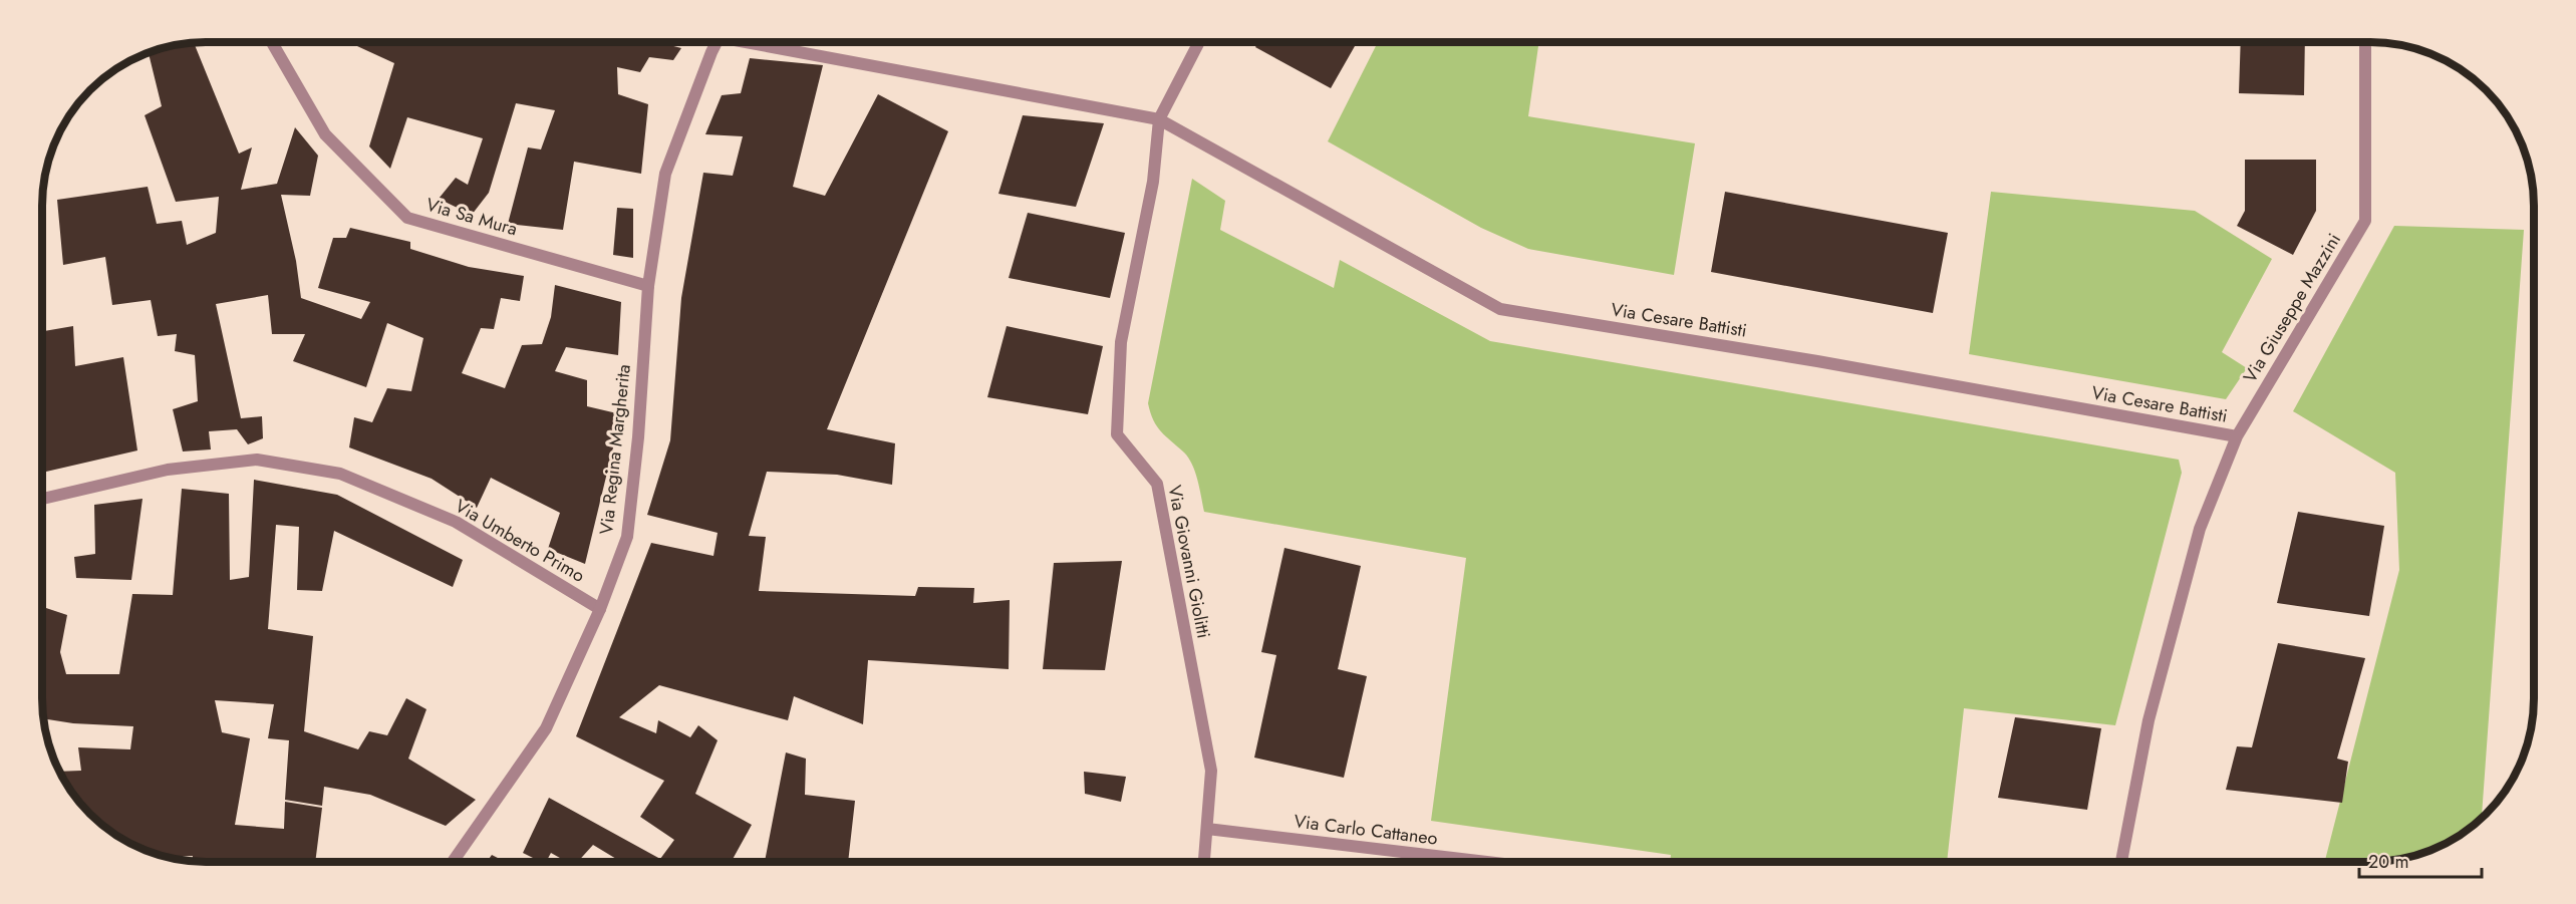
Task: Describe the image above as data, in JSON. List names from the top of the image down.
{
  "streets": {
    "street": [
      "Via Sa Mura",
      "Via Giuseppe Mazzini",
      "Via Cesare Battisti",
      "Via Regina Margherita",
      "Via Umberto Primo",
      "Via Giovanni Giolitti",
      "Via Carlo Cattaneo"
    ]
  },
  "crossings": [
    ["Via Sa Mura", "Via Regina Margherita"],
    ["Via Giuseppe Mazzini", "Via Cesare Battisti"],
    ["Via Cesare Battisti", "Via Giovanni Giolitti"],
    ["Via Regina Margherita", "Via Umberto Primo"],
    ["Via Giovanni Giolitti", "Via Carlo Cattaneo"]
  ],
  "scale_bar": "20 m"
}
